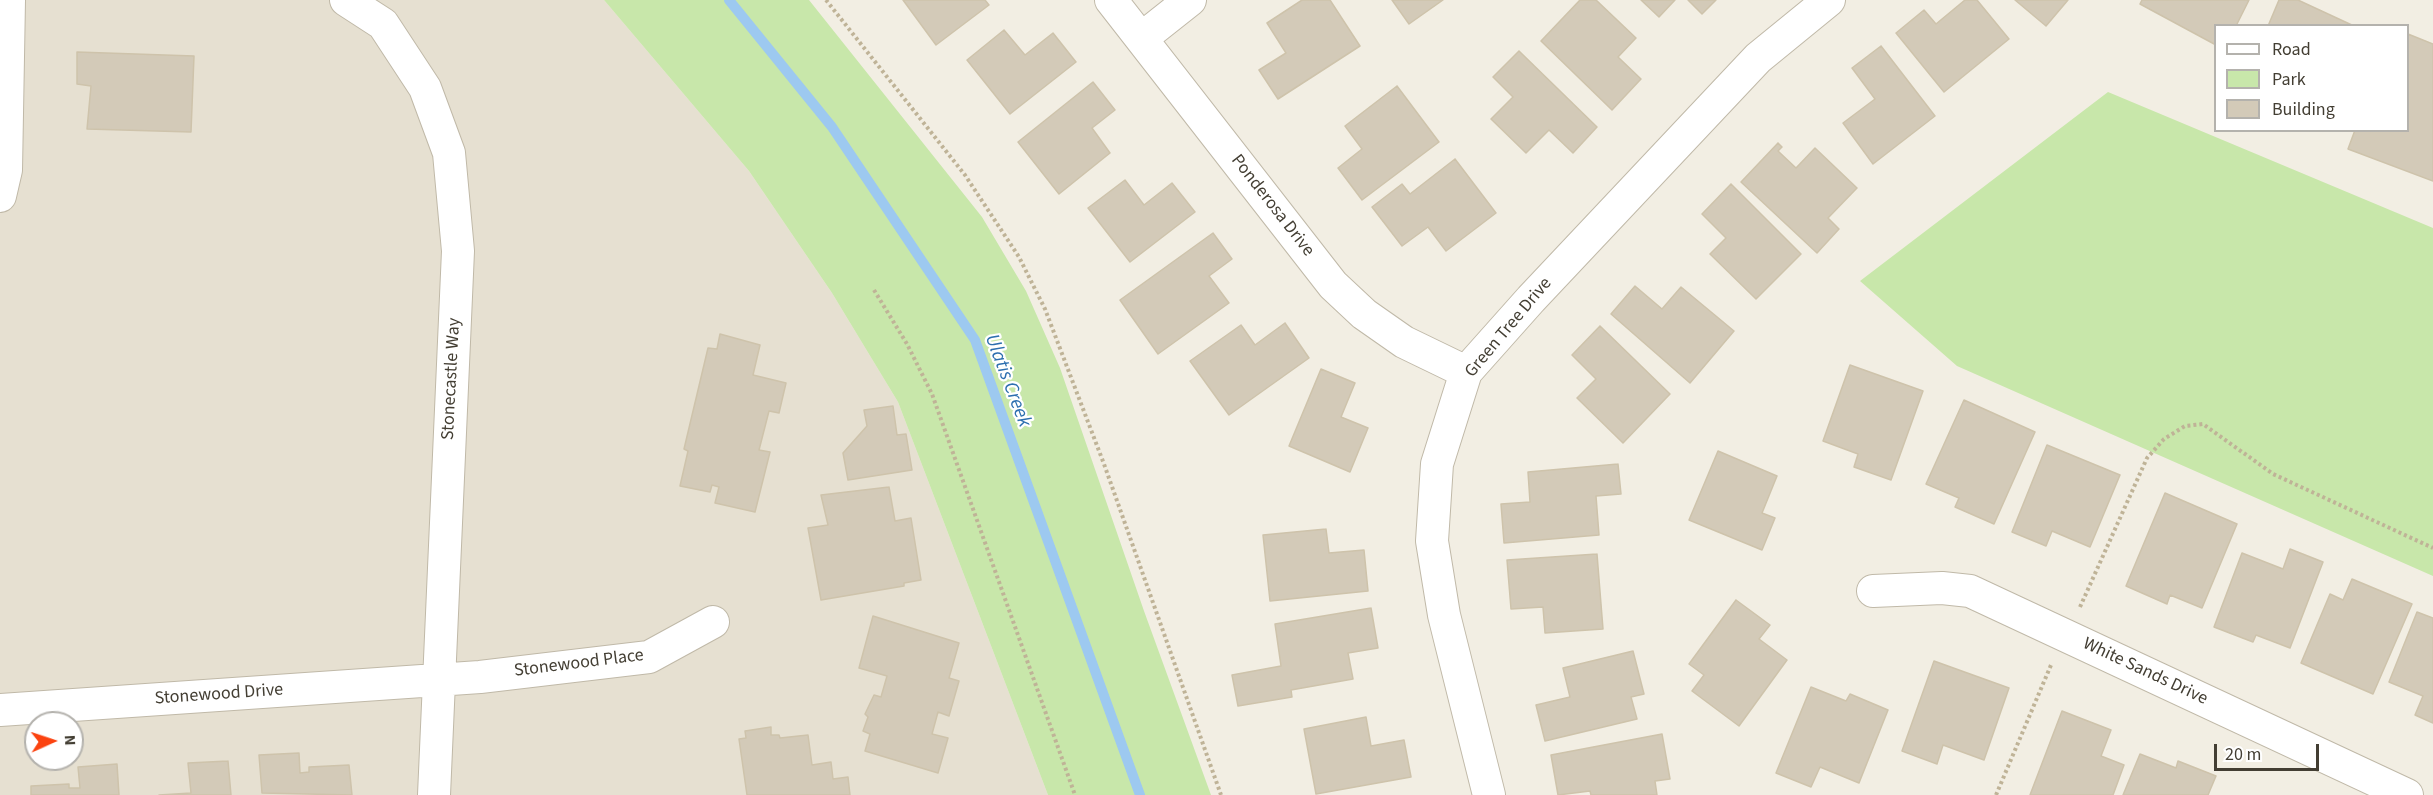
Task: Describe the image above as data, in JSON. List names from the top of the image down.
{
  "streets": {
    "street": [
      "Ponderosa Drive",
      "Green Tree Drive",
      "Stonecastle Way",
      "Stonewood Place",
      "White Sands Drive",
      "Stonewood Drive"
    ]
  },
  "crossings": [
    ["Ponderosa Drive", "Green Tree Drive"],
    ["Stonecastle Way", "Stonewood Place"],
    ["Stonecastle Way", "Stonewood Drive"],
    ["Stonewood Place", "Stonewood Drive"]
  ],
  "water": ["Ulatis Creek"],
  "legend": ["Road", "Park", "Building"],
  "scale_bar": "20 m",
  "north": "right"
}
